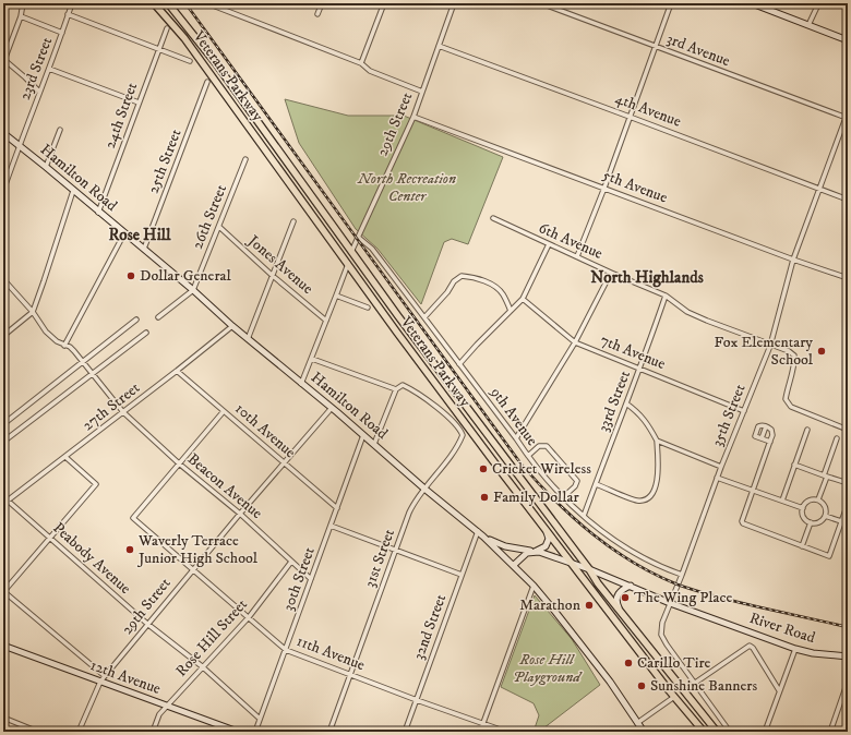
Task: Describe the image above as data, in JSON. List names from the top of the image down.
{
  "streets": {
    "main road": ["Veterans Parkway"],
    "street": [
      "3rd Avenue",
      "23rd Street",
      "4th Avenue",
      "24th Street",
      "29th Street",
      "25th Street",
      "Hamilton Road",
      "5th Avenue",
      "26th Street",
      "6th Avenue",
      "Jones Avenue",
      "7th Avenue",
      "33rd Street",
      "27th Street",
      "35th Street",
      "9th Avenue",
      "10th Avenue",
      "Beacon Avenue",
      "Peabody Avenue",
      "31st Street",
      "30th Street",
      "32nd Street",
      "River Road",
      "Rose Hill Street",
      "11th Avenue",
      "12th Avenue"
    ]
  },
  "crossings": [
    ["3rd Avenue", "35th Street"],
    ["23rd Street", "Hamilton Road"],
    ["Veterans Parkway", "29th Street"],
    ["Veterans Parkway", "River Road"],
    ["4th Avenue", "29th Street"],
    ["4th Avenue", "35th Street"],
    ["24th Street", "Hamilton Road"],
    ["29th Street", "Hamilton Road"],
    ["29th Street", "5th Avenue"],
    ["29th Street", "9th Avenue"],
    ["29th Street", "10th Avenue"],
    ["29th Street", "Beacon Avenue"],
    ["29th Street", "Peabody Avenue"],
    ["29th Street", "11th Avenue"],
    ["29th Street", "12th Avenue"],
    ["25th Street", "Hamilton Road"],
    ["Hamilton Road", "26th Street"],
    ["Hamilton Road", "27th Street"],
    ["Hamilton Road", "31st Street"],
    ["Hamilton Road", "30th Street"],
    ["Hamilton Road", "32nd Street"],
    ["Hamilton Road", "River Road"],
    ["5th Avenue", "35th Street"],
    ["26th Street", "Jones Avenue"],
    ["6th Avenue", "33rd Street"],
    ["6th Avenue", "35th Street"],
    ["7th Avenue", "33rd Street"],
    ["7th Avenue", "35th Street"],
    ["33rd Street", "9th Avenue"],
    ["27th Street", "10th Avenue"],
    ["27th Street", "Beacon Avenue"],
    ["27th Street", "Peabody Avenue"],
    ["35th Street", "9th Avenue"],
    ["35th Street", "River Road"],
    ["10th Avenue", "30th Street"],
    ["Beacon Avenue", "30th Street"],
    ["Beacon Avenue", "Rose Hill Street"],
    ["Beacon Avenue", "11th Avenue"],
    ["Peabody Avenue", "30th Street"],
    ["Peabody Avenue", "Rose Hill Street"],
    ["31st Street", "11th Avenue"],
    ["30th Street", "11th Avenue"],
    ["32nd Street", "11th Avenue"],
    ["Rose Hill Street", "11th Avenue"],
    ["Rose Hill Street", "12th Avenue"]
  ],
  "districts": ["Rose Hill", "North Highlands"],
  "parks": ["North Recreation Center", "Rose Hill Playground"],
  "places": [
    "Dollar General",
    "Fox Elementary School",
    "Cricket Wireless",
    "Family Dollar",
    "Waverly Terrace Junior High School",
    "The Wing Place",
    "Marathon",
    "Carillo Tire",
    "Sunshine Banners"
  ]
}
